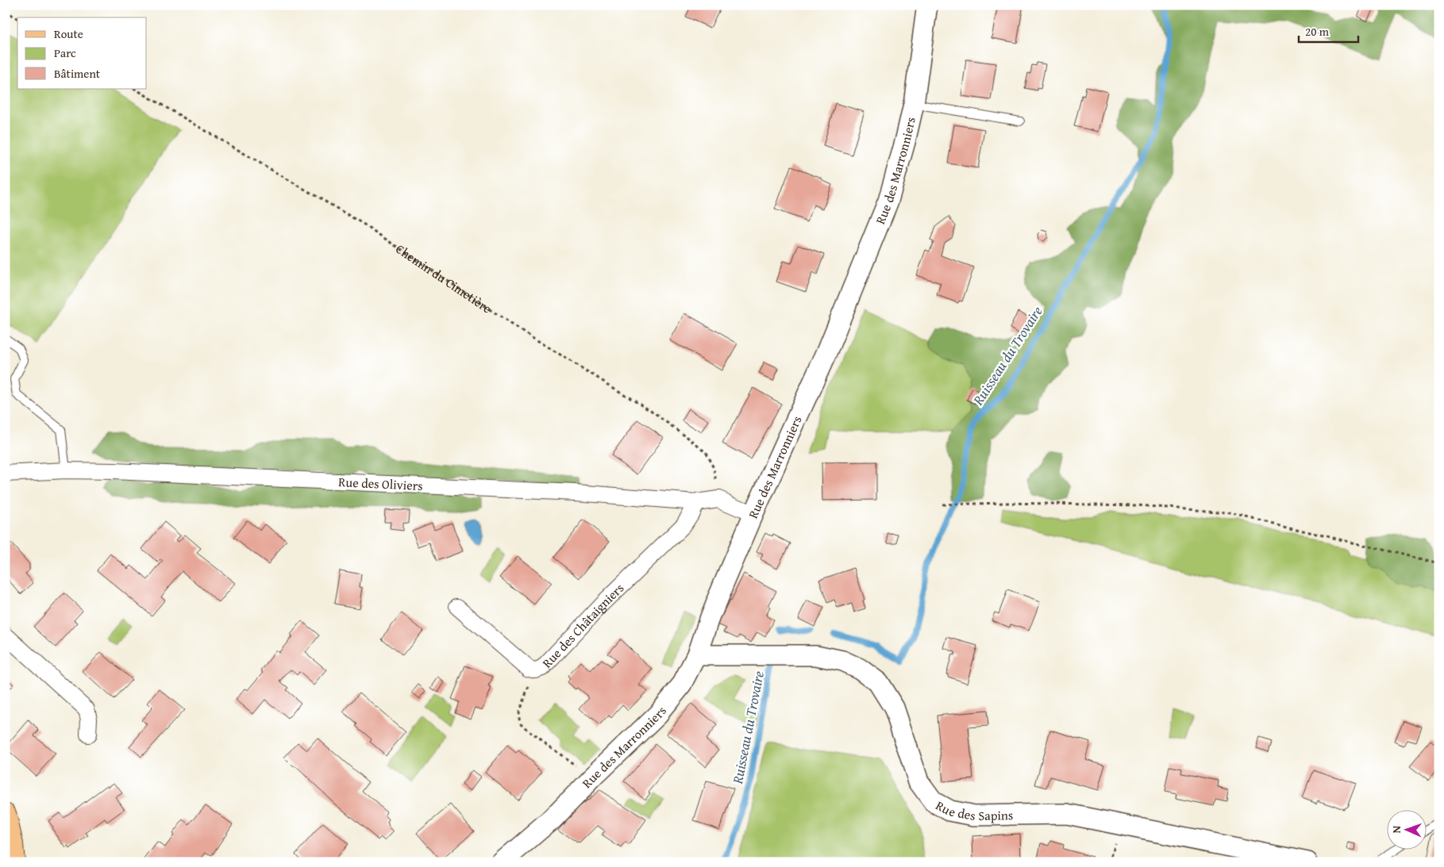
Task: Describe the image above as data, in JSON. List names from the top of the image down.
{
  "streets": {
    "street": [
      "Rue des Marronniers",
      "Rue des Oliviers",
      "Rue des Châtaigniers",
      "Rue des Sapins"
    ],
    "path": ["Chemin du Cimetière"]
  },
  "crossings": [
    ["Rue des Marronniers", "Rue des Sapins"],
    ["Chemin du Cimetière", "Rue des Oliviers"],
    ["Rue des Oliviers", "Rue des Châtaigniers"]
  ],
  "water": ["Ruisseau du Trovaire"],
  "legend": ["Route", "Parc", "Bâtiment"],
  "scale_bar": "20 m",
  "north": "left"
}
